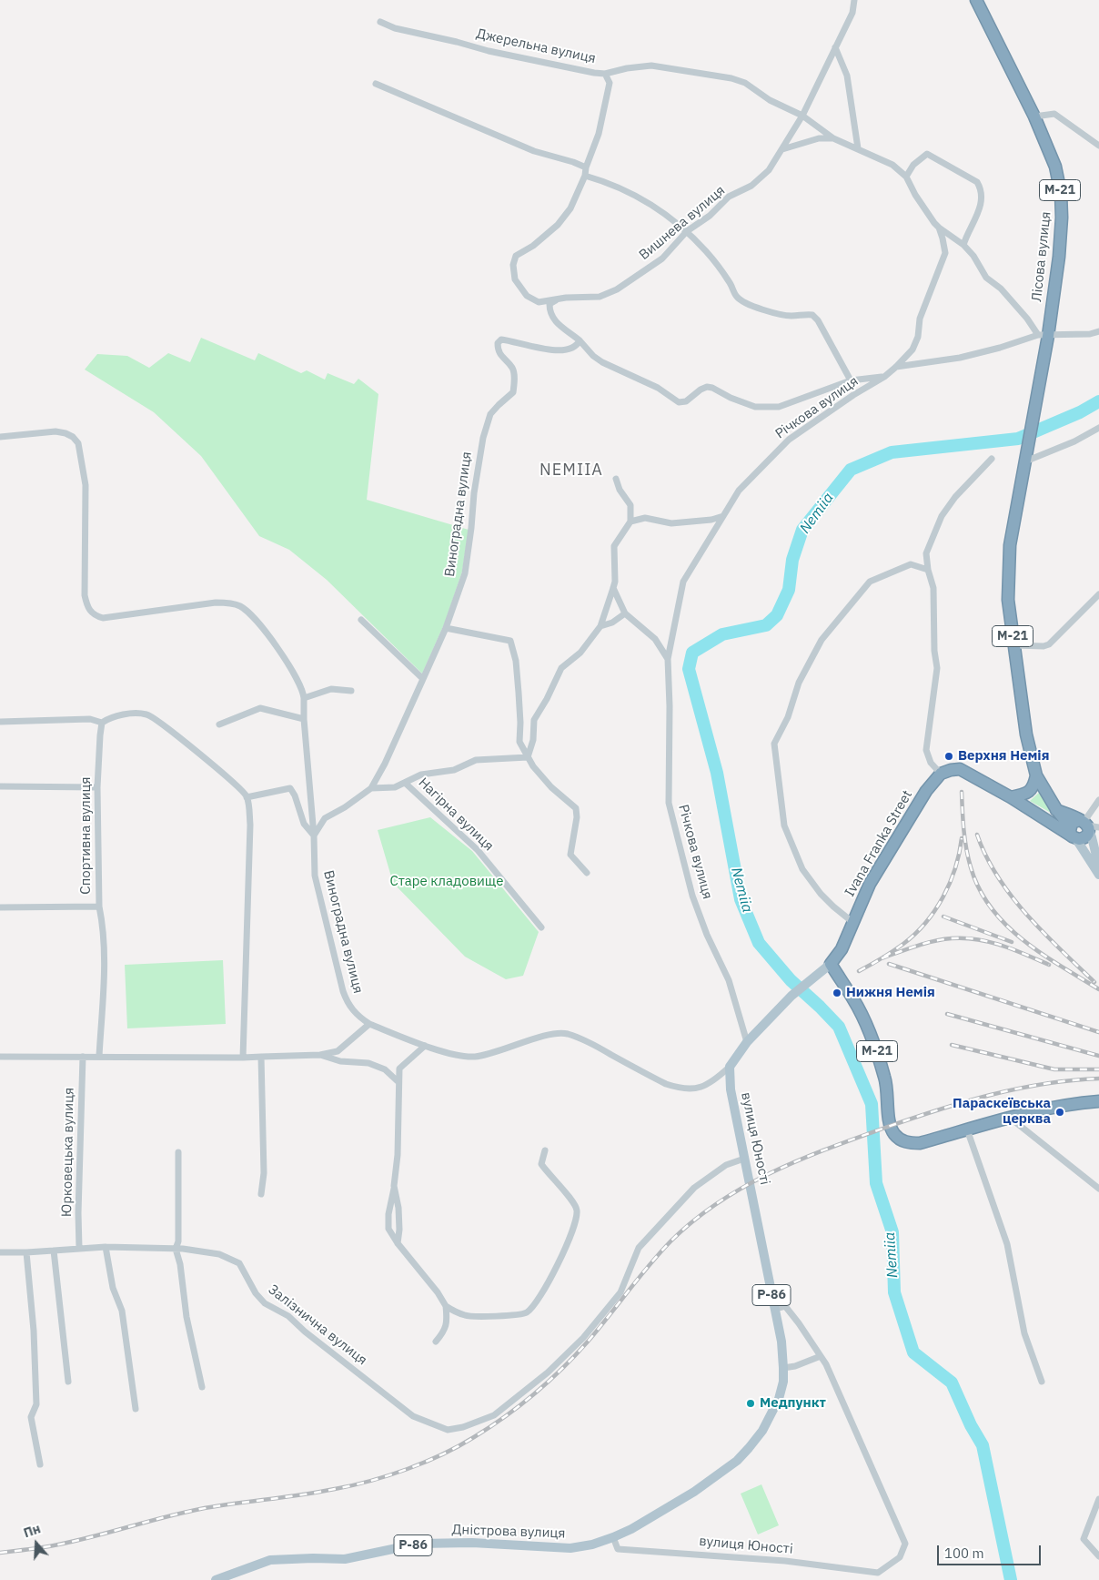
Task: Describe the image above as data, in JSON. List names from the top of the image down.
{
  "streets": {
    "highway": ["М-21", "Лісова вулиця", "Ivana Franka Street"],
    "main road": ["вулиця Юності", "Р-86", "Дністрова вулиця"],
    "street": [
      "Джерельна вулиця",
      "Вишнева вулиця",
      "Річкова вулиця",
      "Виноградна вулиця",
      "Нагірна вулиця",
      "Спортивна вулиця",
      "Юрковецька вулиця",
      "Залізнична вулиця"
    ]
  },
  "crossings": [
    ["Джерельна вулиця", "Вишнева вулиця"],
    ["Джерельна вулиця", "Лісова вулиця"],
    ["Джерельна вулиця", "Річкова вулиця"],
    ["М-21", "Лісова вулиця"],
    ["М-21", "Ivana Franka Street"],
    ["Річкова вулиця", "Ivana Franka Street"],
    ["Виноградна вулиця", "Нагірна вулиця"],
    ["вулиця Юності", "Залізнична вулиця"],
    ["вулиця Юності", "Дністрова вулиця"],
    ["Юрковецька вулиця", "Залізнична вулиця"]
  ],
  "districts": ["NEMIIA"],
  "water": ["Nemiia"],
  "parks": ["Старе кладовище"],
  "places": [
    "Верхня Немія",
    "Нижня Немія",
    "Параскеївська церква",
    "Медпункт"
  ],
  "scale_bar": "100 m",
  "north": "top"
}
